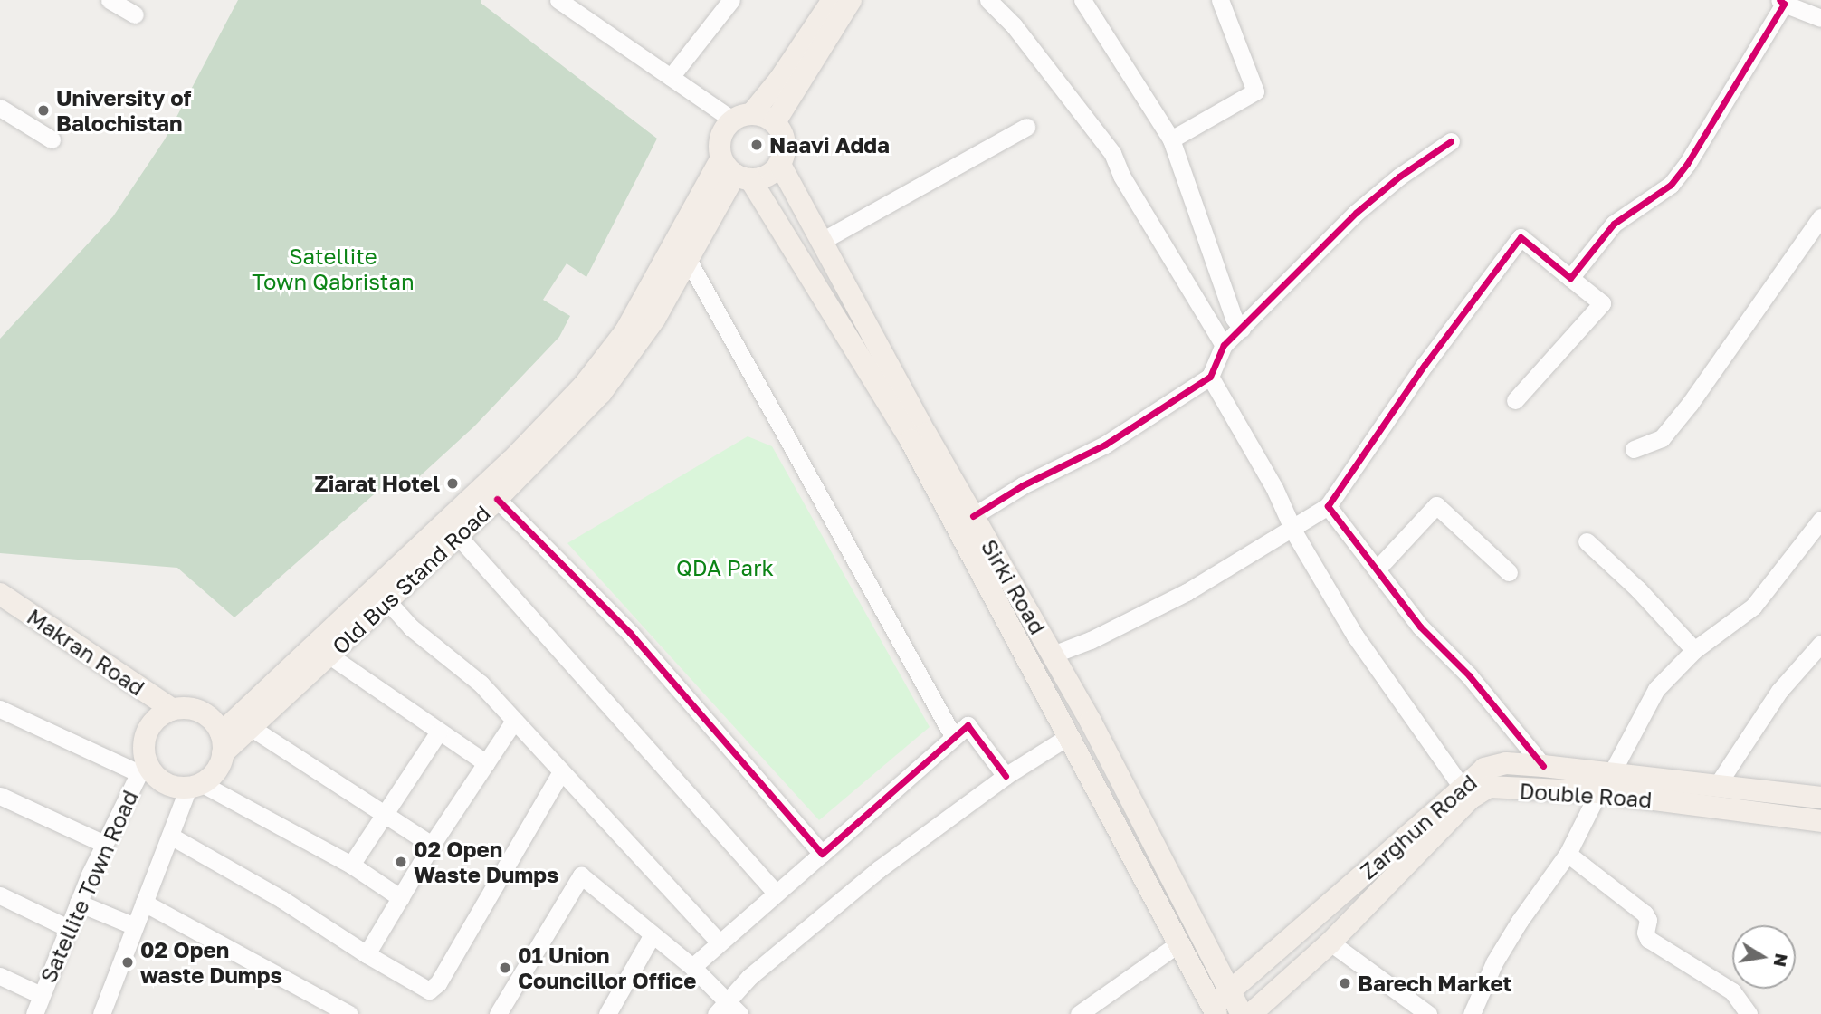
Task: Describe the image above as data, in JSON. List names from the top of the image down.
{
  "streets": {
    "main road": [
      "Old Bus Stand Road",
      "Sirki Road",
      "Makran Road",
      "Double Road",
      "Zarghun Road"
    ],
    "street": ["Satellite Town Road"]
  },
  "crossings": [
    ["Old Bus Stand Road", "Sirki Road"],
    ["Old Bus Stand Road", "Makran Road"],
    ["Old Bus Stand Road", "Satellite Town Road"],
    ["Sirki Road", "Zarghun Road"],
    ["Makran Road", "Satellite Town Road"],
    ["Double Road", "Zarghun Road"]
  ],
  "parks": ["Satellite Town Qabristan", "QDA Park"],
  "places": [
    "University of Balochistan",
    "Naavi Adda",
    "Ziarat Hotel",
    "02 Open Waste Dumps",
    "02 Open waste Dumps",
    "01 Union Councillor Office",
    "Barech Market"
  ],
  "north": "right"
}
